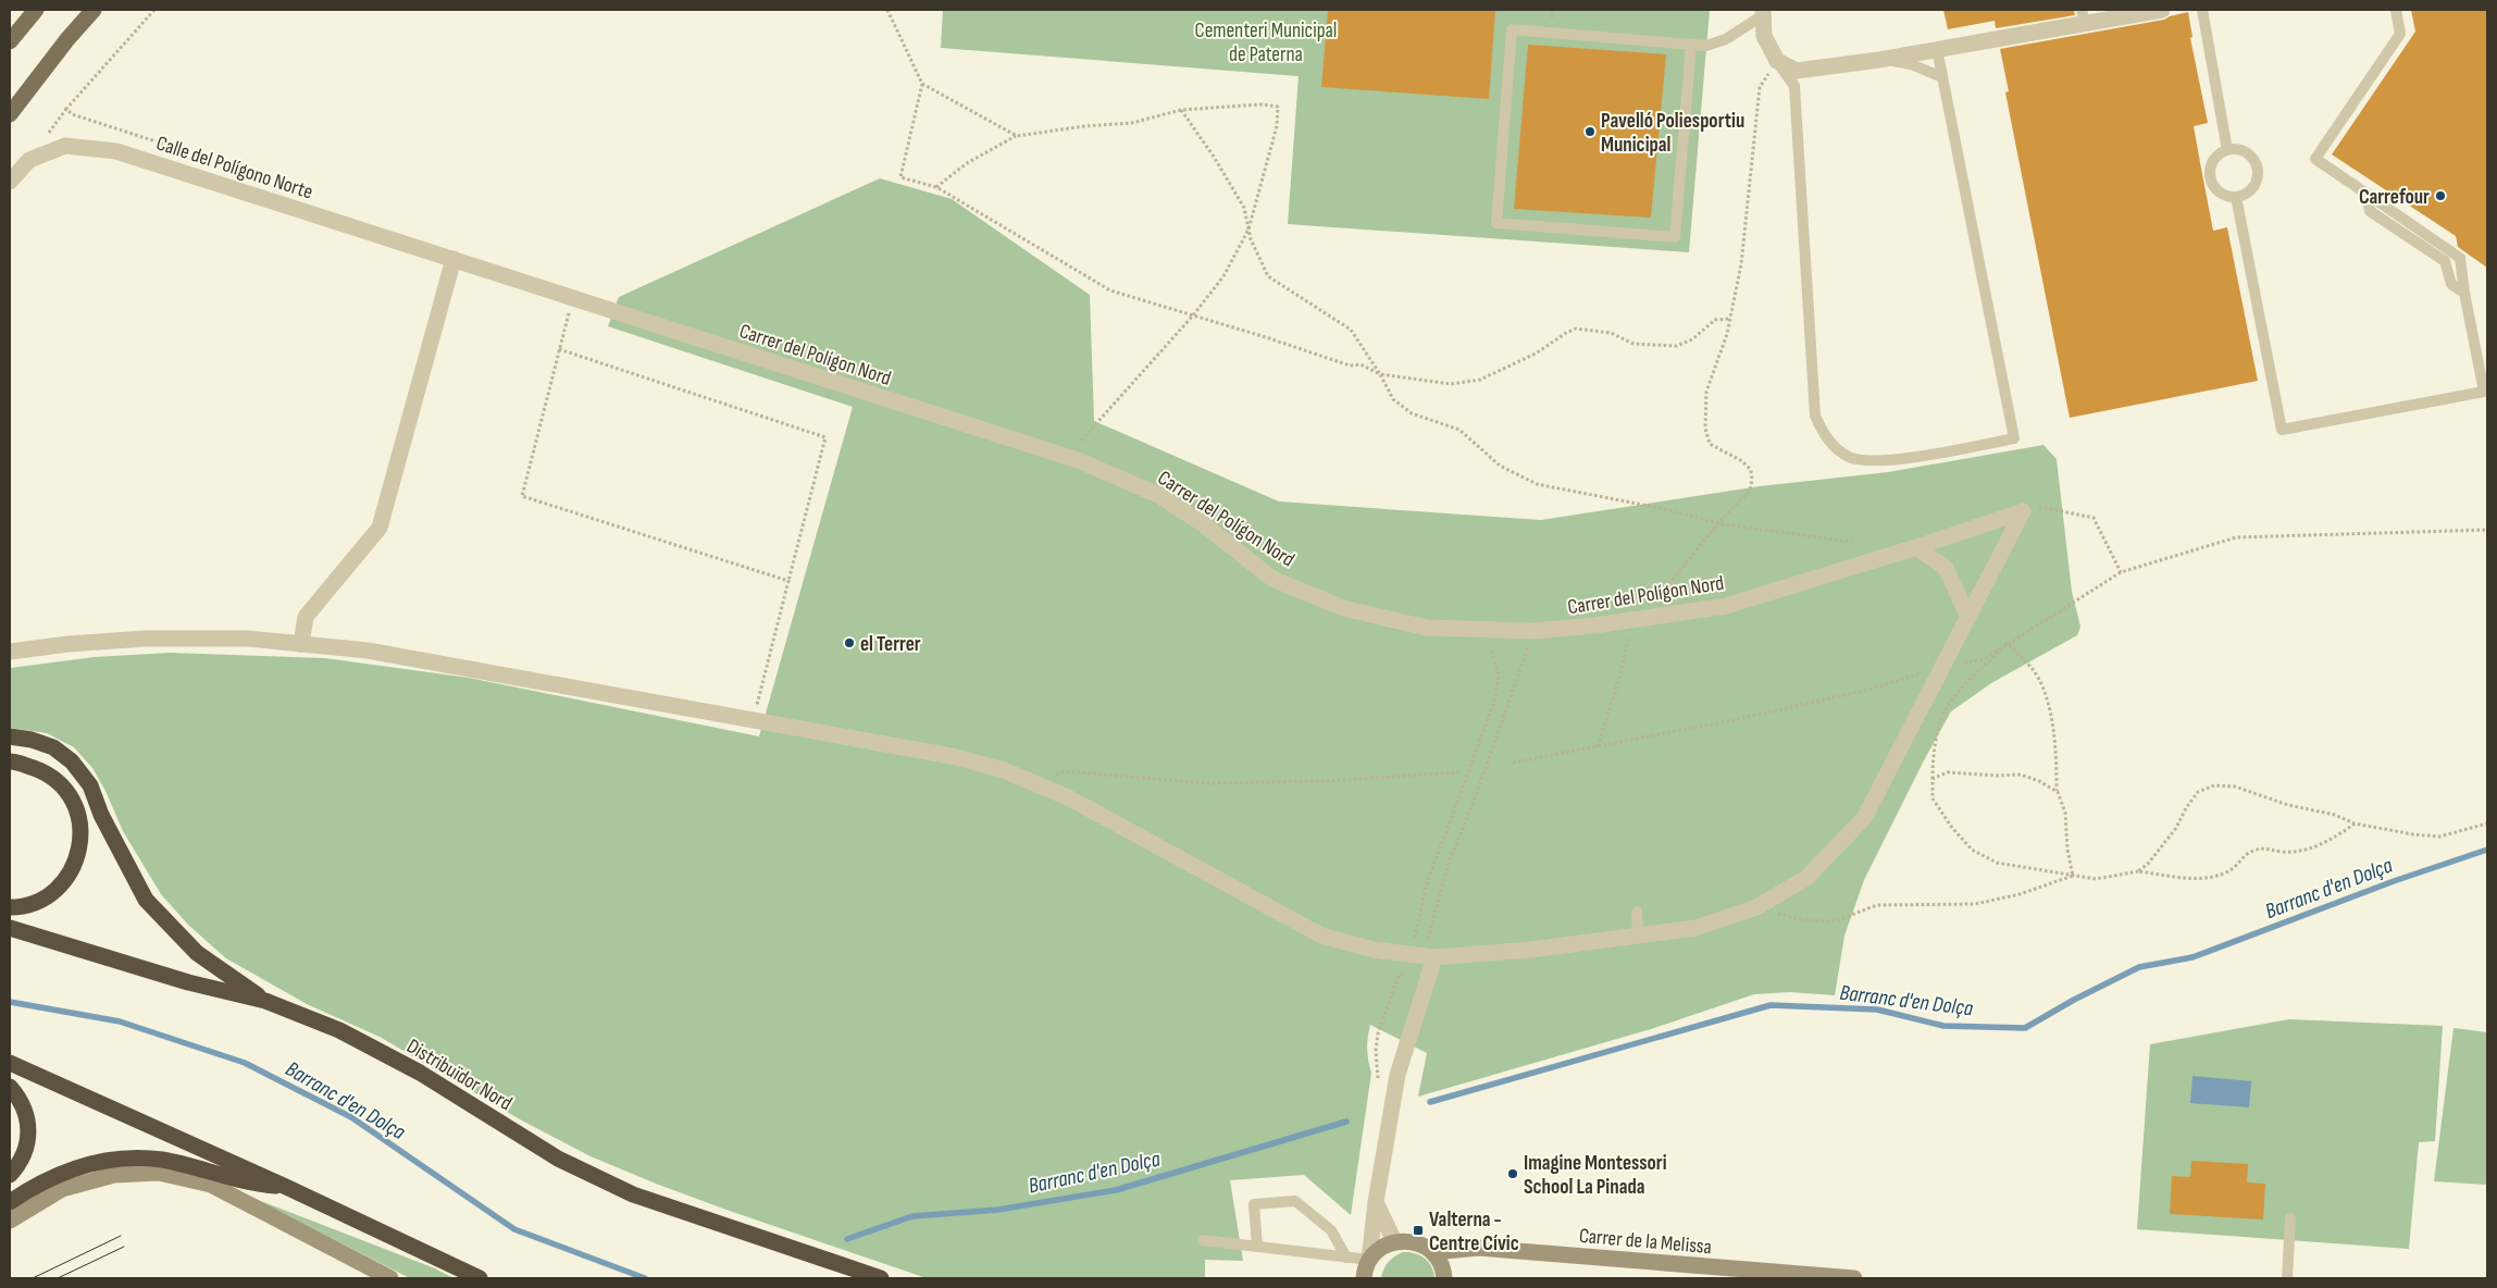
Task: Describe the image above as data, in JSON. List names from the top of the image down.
{
  "streets": {
    "highway": ["Distribuïdor Nord"],
    "street": ["Calle del Polígono Norte", "Carrer del Polígon Nord", "Carrer de la Melissa"]
  },
  "crossings": [
    ["Calle del Polígono Norte", "Carrer del Polígon Nord"]
  ],
  "water": ["Barranc d'en Dolça"],
  "parks": ["Cementeri Municipal de Paterna"],
  "places": {
    "other": [
      "Pavelló Poliesportiu Municipal",
      "Carrefour",
      "el Terrer",
      "Imagine Montessori School La Pinada"
    ],
    "transit": ["Valterna - Centre Cívic"]
  }
}
